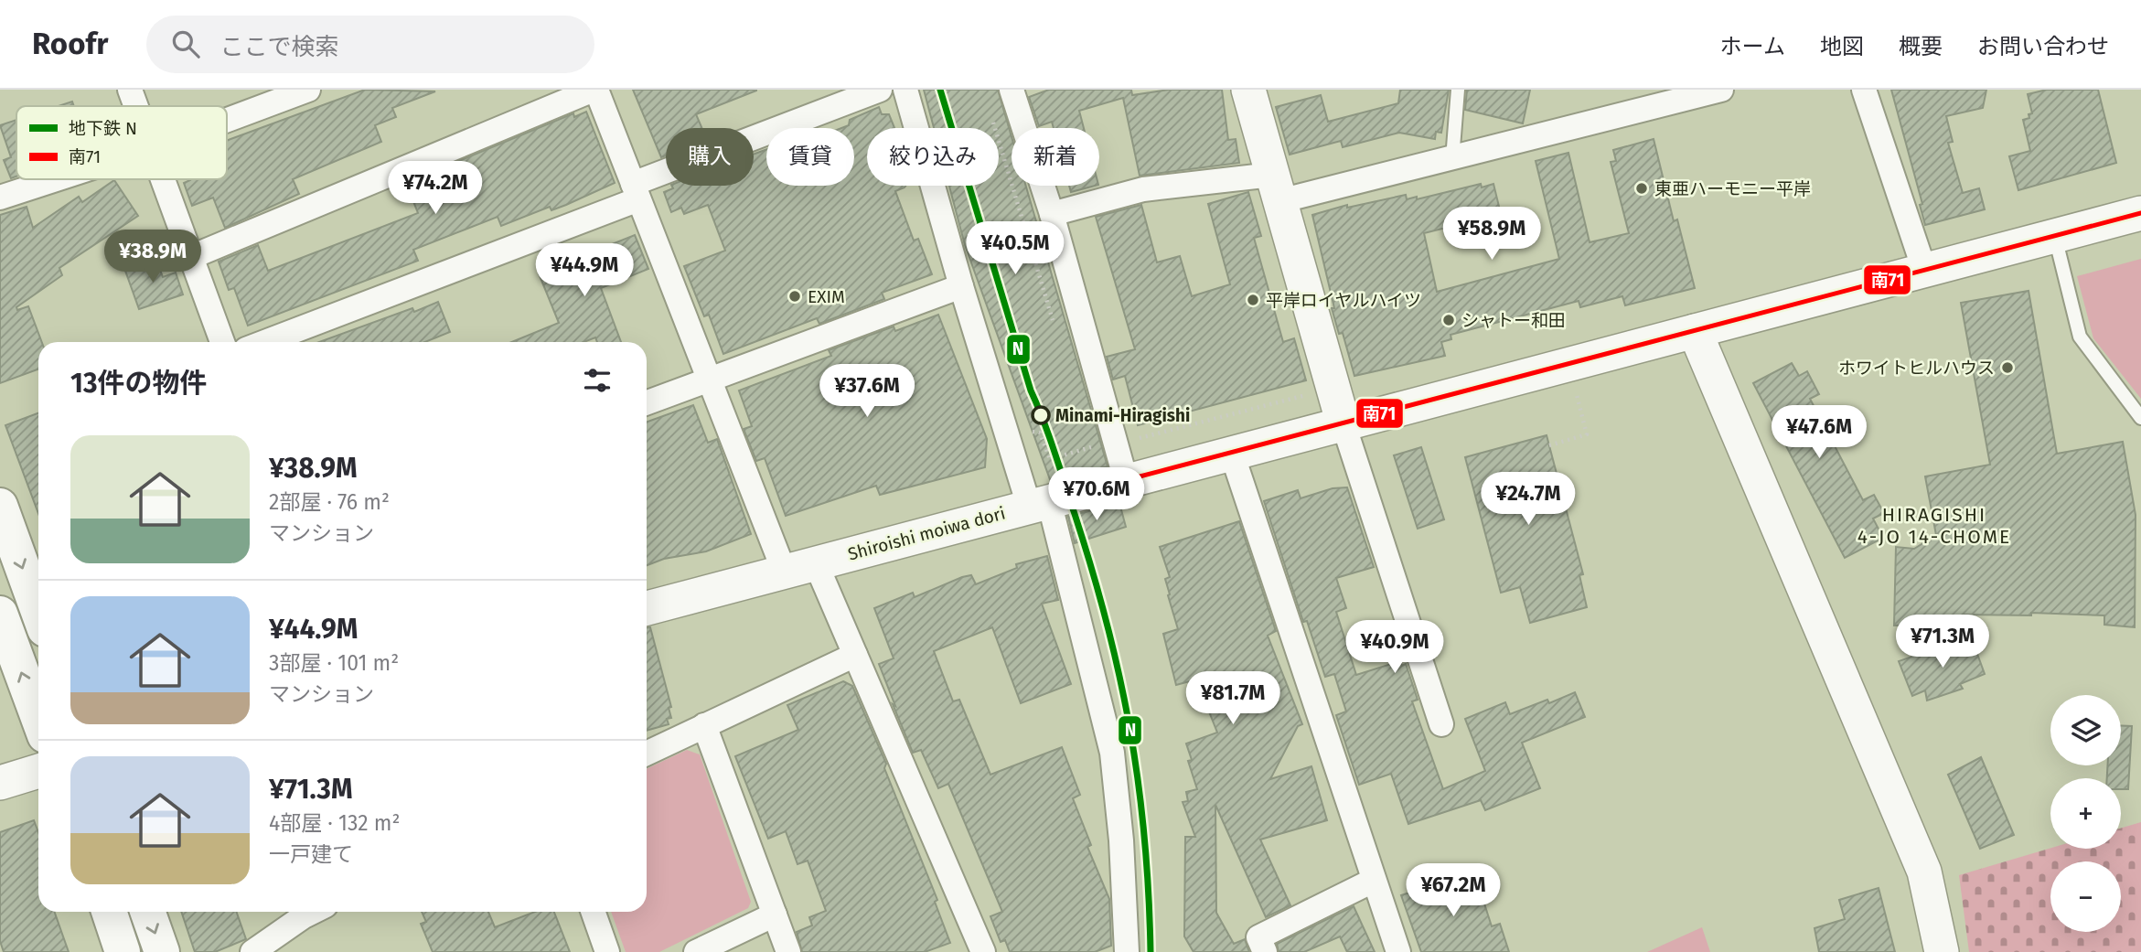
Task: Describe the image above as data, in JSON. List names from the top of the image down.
{
  "streets": {
    "main road": ["Shiroishi moiwa dori"]
  },
  "districts": ["HIRAGISHI 4-JO 14-CHOME"],
  "places": [
    "東亜ハーモニー平岸",
    "EXIM",
    "平岸ロイヤルハイツ",
    "シャトー和田",
    "ホワイトヒルハウス",
    "Minami-Hiragishi"
  ],
  "lines": ["metro line N", "transit line 南71"],
  "legend": ["地下鉄 N", "南71"],
  "page": {
    "header": "Roofr",
    "search": "ここで検索",
    "nav": [
      "ホーム",
      "地図",
      "概要",
      "お問い合わせ"
    ],
    "chip": [
      "購入",
      "賃貸",
      "絞り込み",
      "新着"
    ],
    "price": [
      "¥74.2M",
      "¥58.9M",
      "¥40.5M",
      "¥38.9M",
      "¥44.9M",
      "¥37.6M",
      "¥47.6M",
      "¥70.6M",
      "¥24.7M",
      "¥71.3M",
      "¥40.9M",
      "¥81.7M",
      "¥67.2M"
    ],
    "heading": "13件の物件",
    "list": [
      {
        "name": "¥38.9M",
        "note": "2部屋 · 76 m² · マンション"
      },
      {
        "name": "¥44.9M",
        "note": "3部屋 · 101 m² · マンション"
      },
      {
        "name": "¥71.3M",
        "note": "4部屋 · 132 m² · 一戸建て"
      }
    ],
    "map_buttons": ["+", "−"]
  }
}
